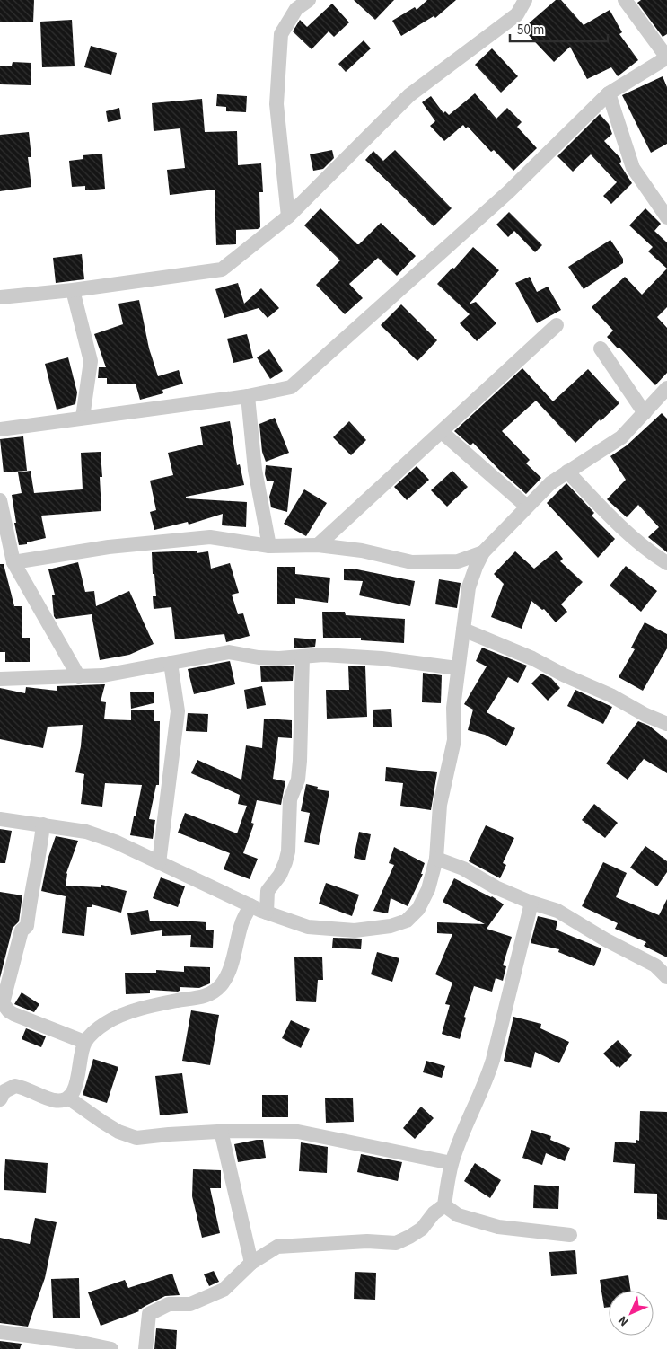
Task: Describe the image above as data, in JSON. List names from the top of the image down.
{
  "scale_bar": "50 m",
  "north": "bottom left"
}
